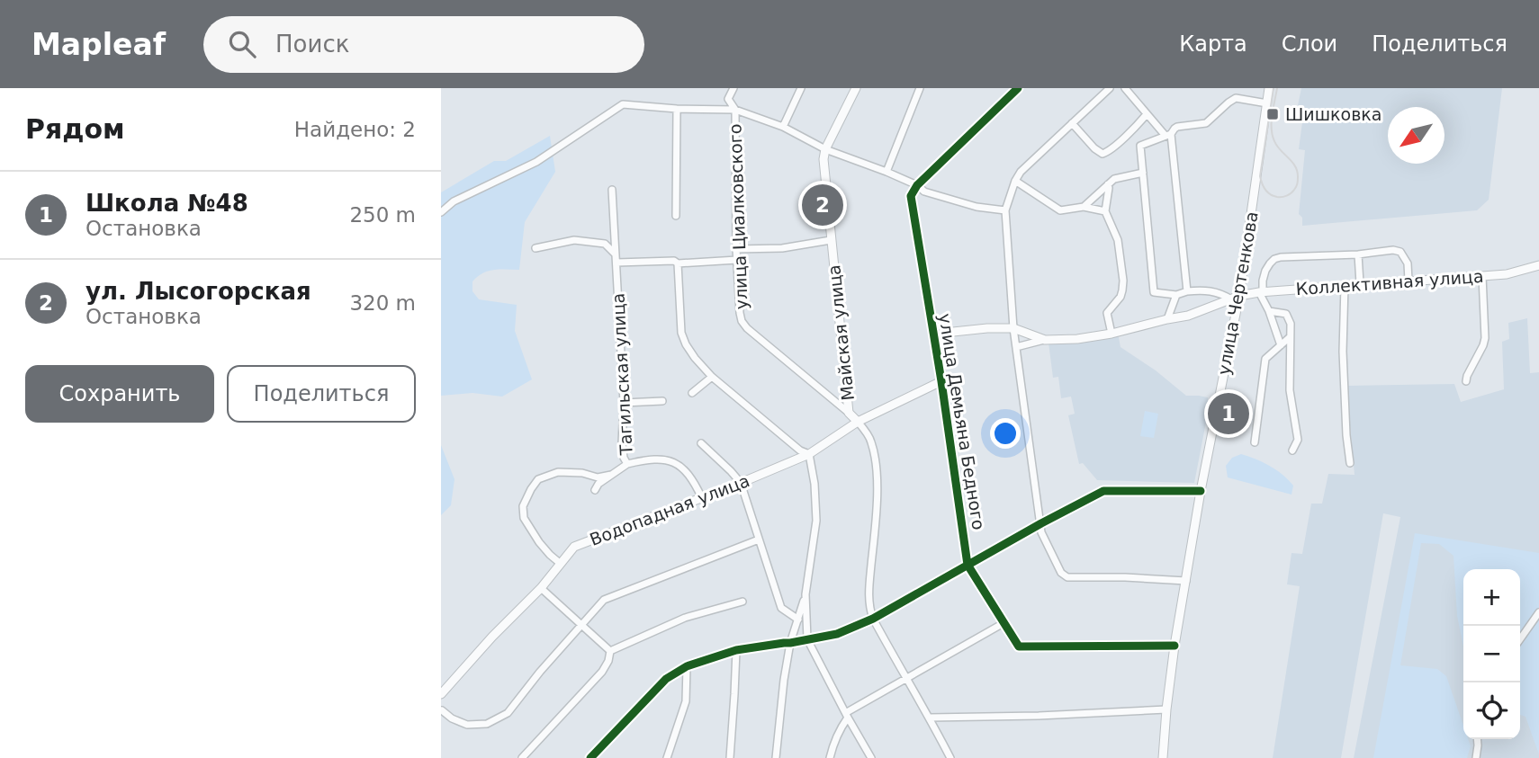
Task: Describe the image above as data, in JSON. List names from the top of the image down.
{
  "streets": {
    "street": [
      "улица Циалковского",
      "Коллективная улица",
      "улица Чертенкова",
      "Майская улица",
      "Тагильская улица",
      "улица Демьяна Бедного",
      "Водопадная улица"
    ]
  },
  "crossings": [
    ["улица Циалковского", "Майская улица"],
    ["Коллективная улица", "улица Чертенкова"],
    ["улица Чертенкова", "улица Демьяна Бедного"],
    ["Майская улица", "Водопадная улица"],
    ["Тагильская улица", "Водопадная улица"],
    ["улица Демьяна Бедного", "Водопадная улица"]
  ],
  "places": {
    "transit": ["Шишковка"]
  },
  "north": "bottom left",
  "page": {
    "header": "Mapleaf",
    "search": "Поиск",
    "nav": ["Карта", "Слои", "Поделиться"],
    "heading": ["Рядом", "Найдено: 2"],
    "list": [
      {
        "mark": "1",
        "name": "Школа №48",
        "note": "Остановка",
        "value": "250 m"
      },
      {
        "mark": "2",
        "name": "ул. Лысогорская",
        "note": "Остановка",
        "value": "320 m"
      }
    ],
    "pins": ["2", "1"],
    "buttons": ["Сохранить", "Поделиться"],
    "map_buttons": ["+", "−"]
  }
}
